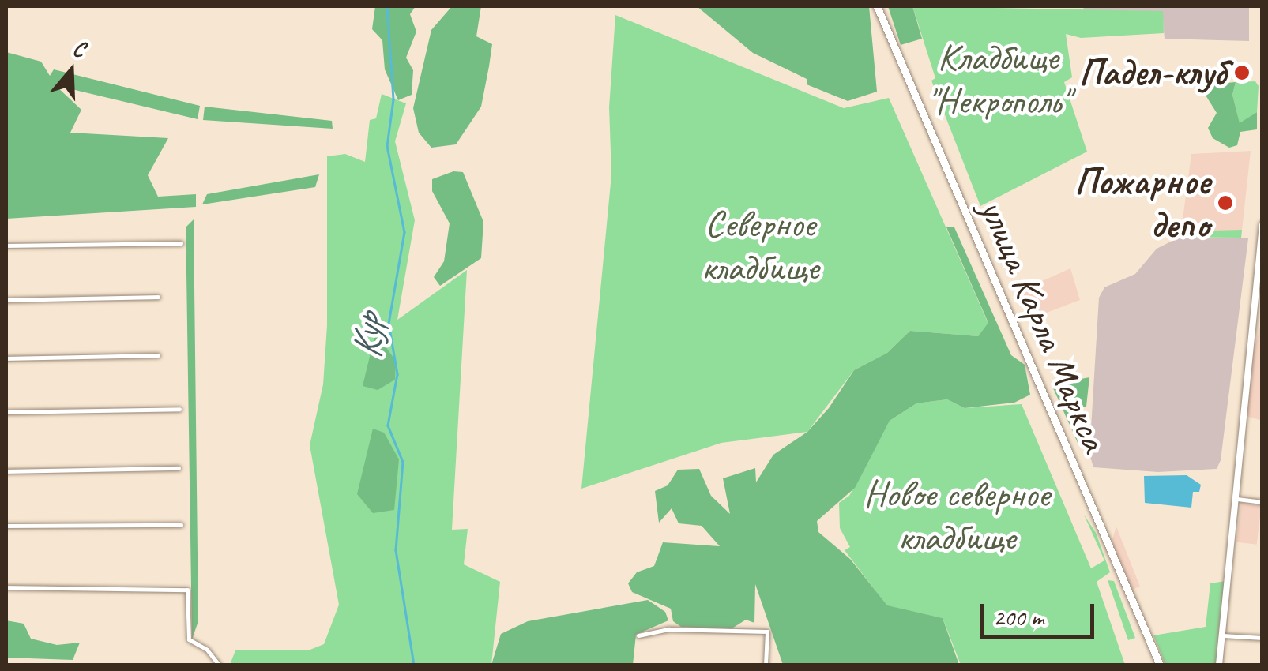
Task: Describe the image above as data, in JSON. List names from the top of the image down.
{
  "streets": {
    "main road": ["улица Карла Маркса"]
  },
  "water": ["Кур"],
  "parks": ["Кладбище \"Некрополь\"", "Северное кладбище", "Новое северное кладбище"],
  "places": ["Падел-клуб", "Пожарное депо"],
  "scale_bar": "200 m",
  "north": "top"
}
